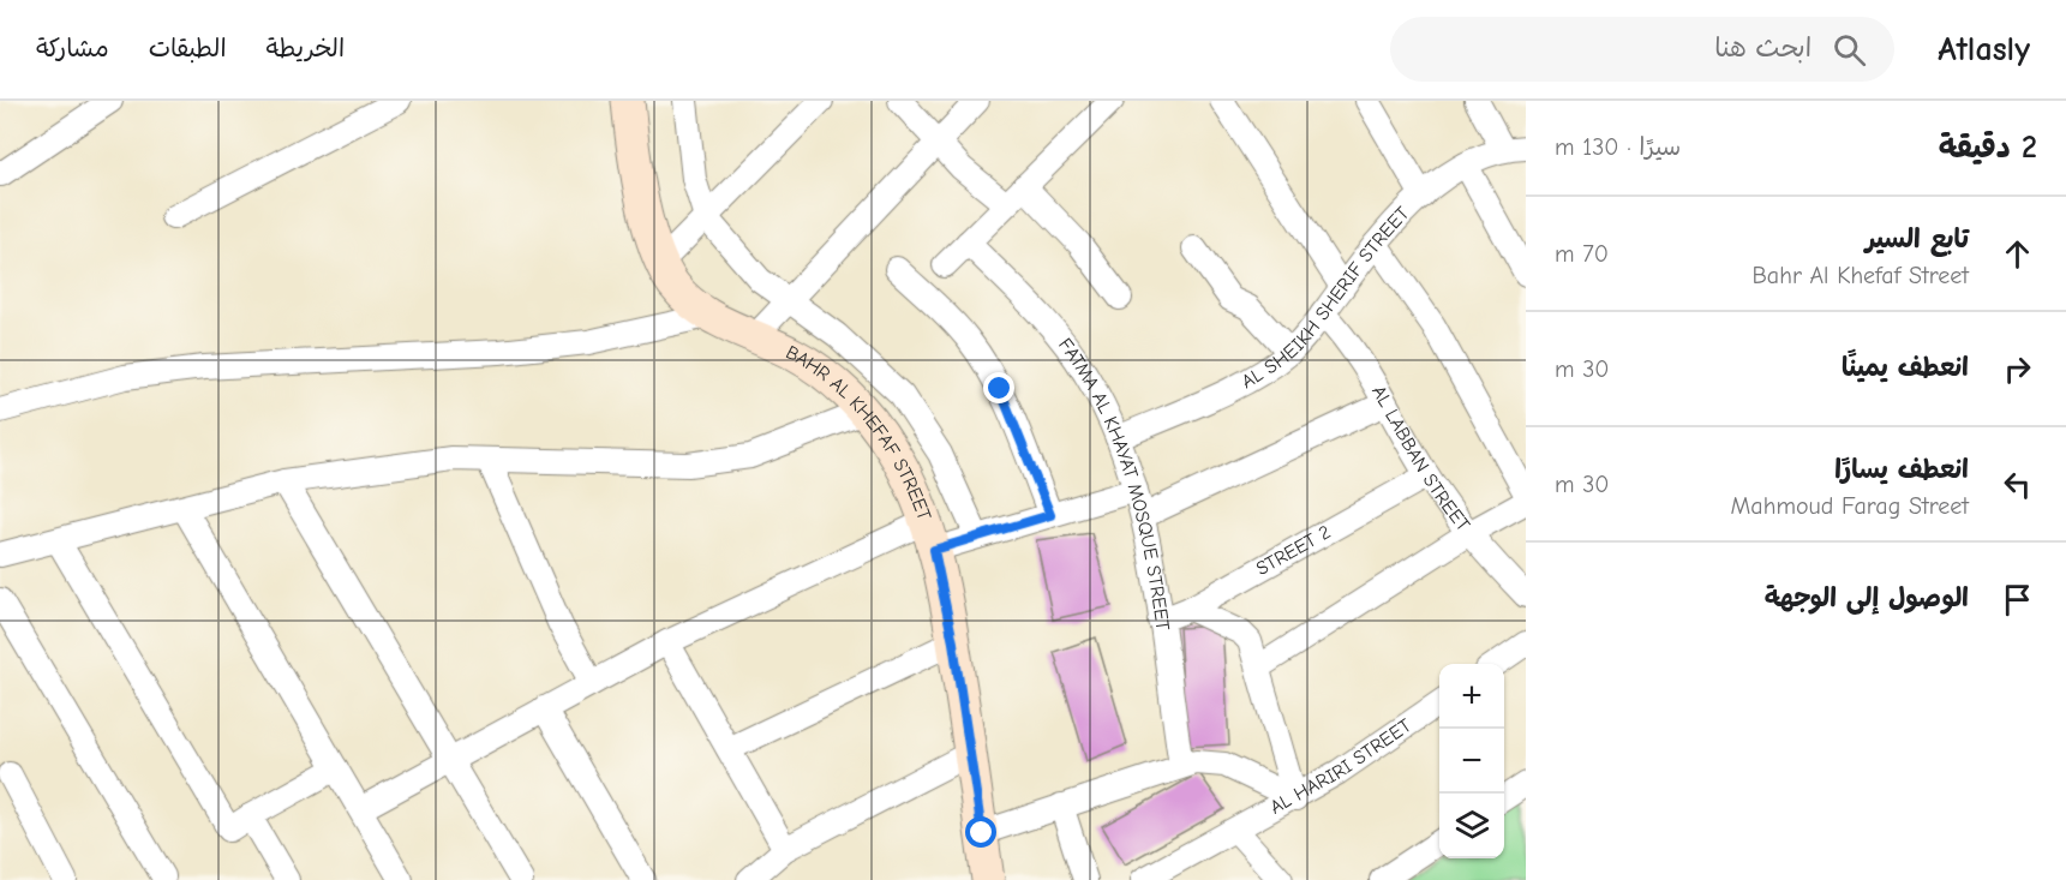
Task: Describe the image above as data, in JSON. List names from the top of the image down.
{
  "streets": {
    "street": [
      "AL SHEIKH SHERIF STREET",
      "BAHR AL KHEFAF STREET",
      "AL LABBAN STREET",
      "FATMA AL KHAYAT MOSQUE STREET",
      "STREET 2",
      "AL HARIRI STREET"
    ]
  },
  "crossings": [
    ["AL SHEIKH SHERIF STREET", "AL LABBAN STREET"],
    ["AL SHEIKH SHERIF STREET", "FATMA AL KHAYAT MOSQUE STREET"],
    ["AL LABBAN STREET", "STREET 2"],
    ["FATMA AL KHAYAT MOSQUE STREET", "STREET 2"]
  ],
  "page": {
    "header": "Atlasly",
    "search": "ابحث هنا",
    "nav": ["الخريطة", "الطبقات", "مشاركة"],
    "heading": ["2 دقيقة", "سيرًا · 130 m"],
    "list": [
      ["تابع السير", "Bahr Al Khefaf Street", "70 m"],
      ["انعطف يمينًا", "30 m"],
      ["انعطف يسارًا", "Mahmoud Farag Street", "30 m"],
      "الوصول إلى الوجهة"
    ],
    "map_buttons": ["+", "−"]
  }
}
